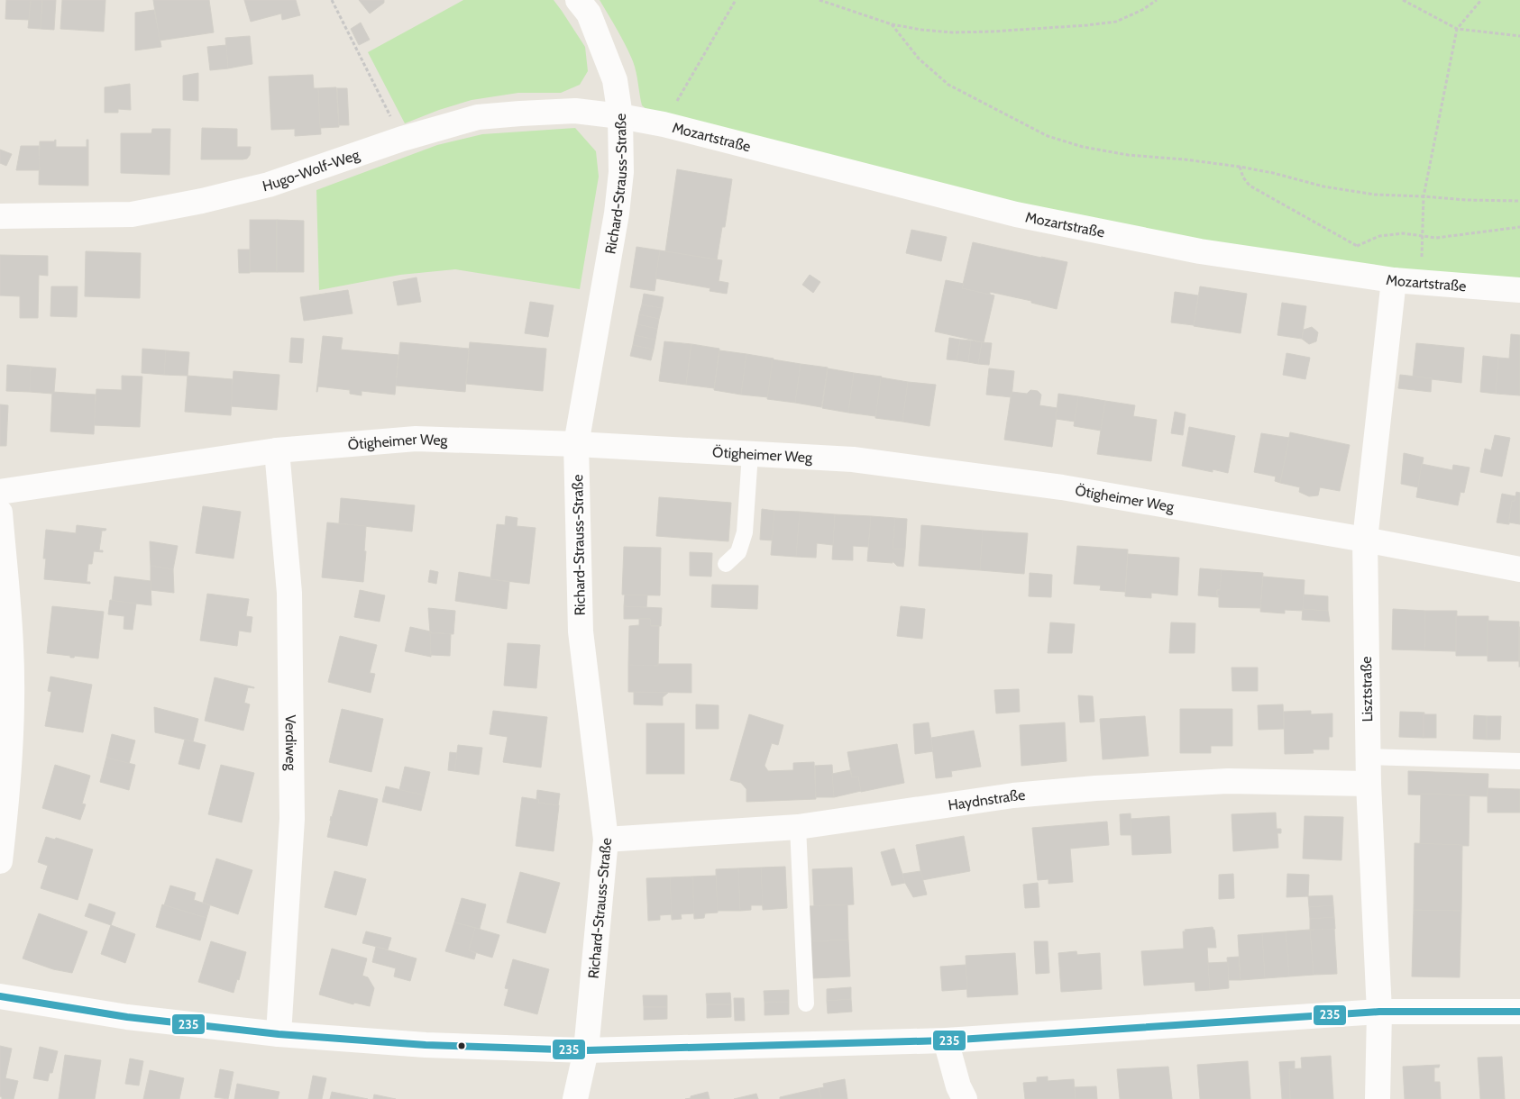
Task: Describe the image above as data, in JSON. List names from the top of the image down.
{
  "streets": {
    "street": [
      "Mozartstraße",
      "Hugo-Wolf-Weg",
      "Richard-Strauss-Straße",
      "Ötigheimer Weg",
      "Lisztstraße",
      "Verdiweg",
      "Haydnstraße"
    ]
  },
  "crossings": [
    ["Mozartstraße", "Hugo-Wolf-Weg"],
    ["Mozartstraße", "Richard-Strauss-Straße"],
    ["Mozartstraße", "Lisztstraße"],
    ["Hugo-Wolf-Weg", "Richard-Strauss-Straße"],
    ["Richard-Strauss-Straße", "Ötigheimer Weg"],
    ["Richard-Strauss-Straße", "Haydnstraße"],
    ["Ötigheimer Weg", "Lisztstraße"],
    ["Ötigheimer Weg", "Verdiweg"],
    ["Lisztstraße", "Haydnstraße"]
  ],
  "lines": ["transit line 235"]
}
